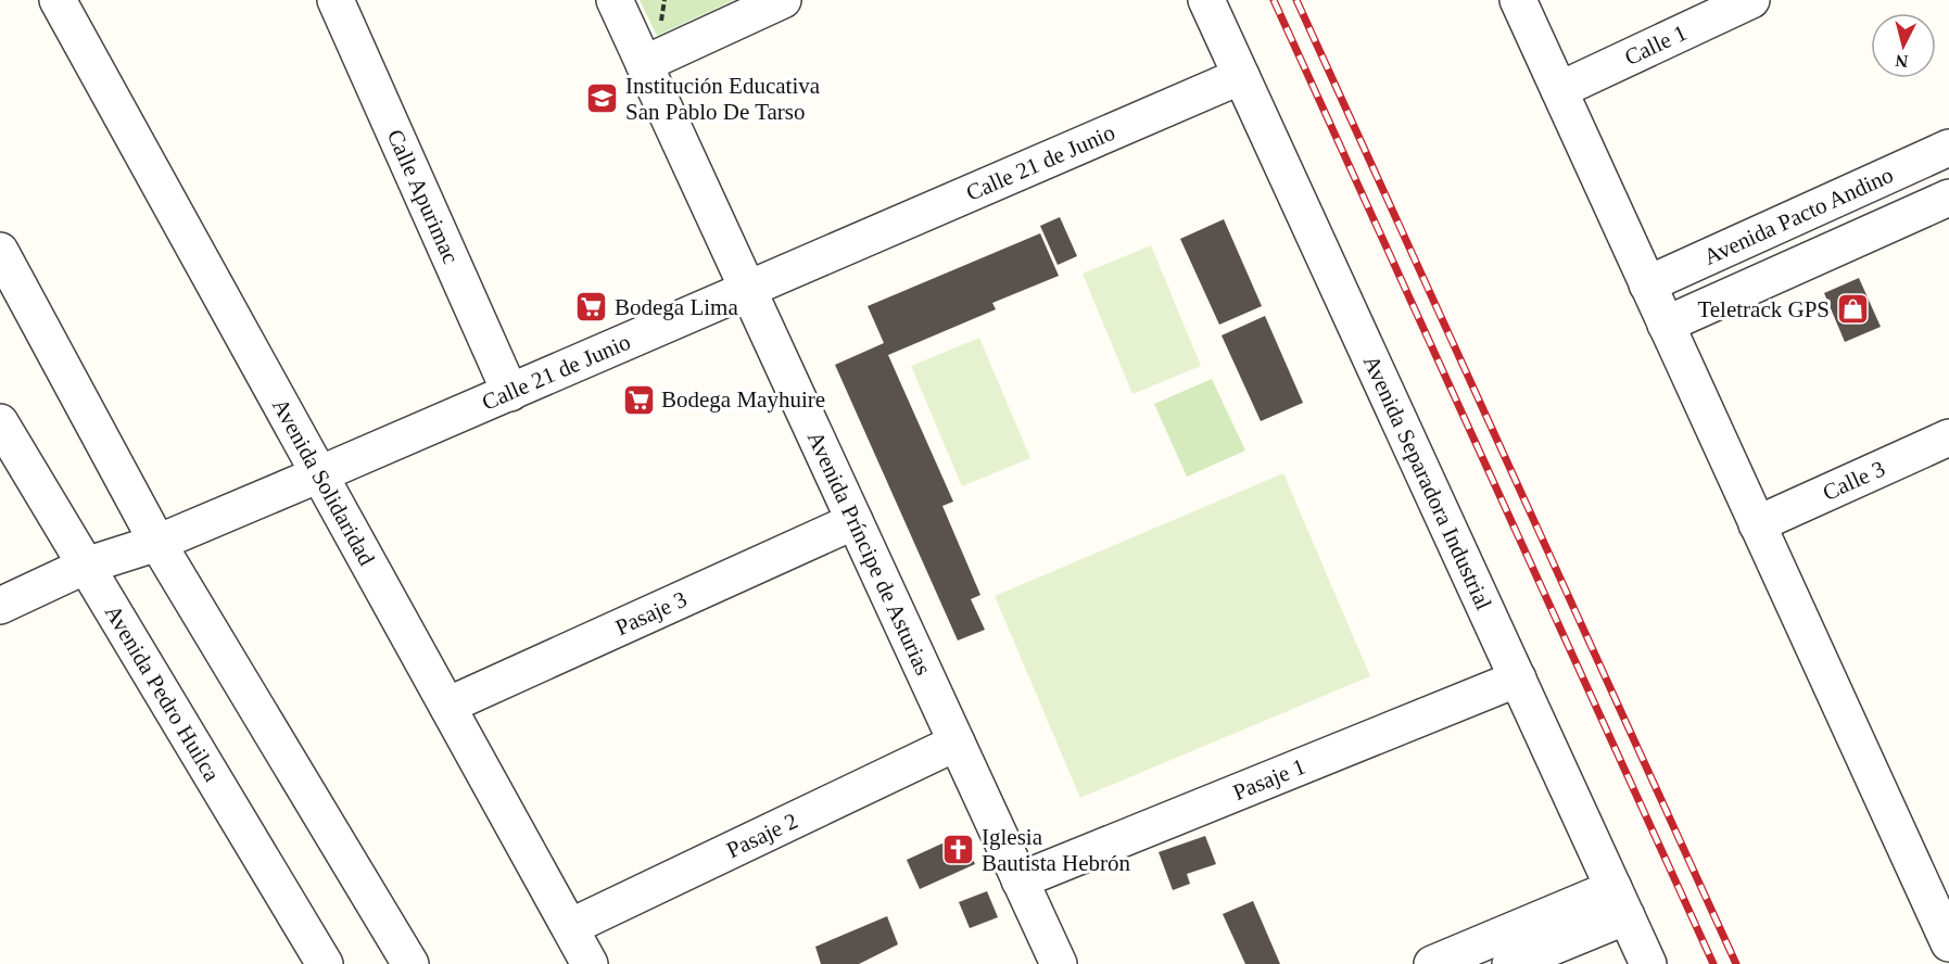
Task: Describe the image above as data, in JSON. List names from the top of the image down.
{
  "streets": {
    "street": [
      "Calle 1",
      "Calle 21 de Junio",
      "Calle Apurimac",
      "Avenida Pacto Andino",
      "Calle 3",
      "Avenida Solidaridad",
      "Avenida Separadora Industrial",
      "Avenida Príncipe de Asturias",
      "Pasaje 3",
      "Avenida Pedro Huilca",
      "Pasaje 1",
      "Pasaje 2"
    ]
  },
  "crossings": [
    ["Calle 21 de Junio", "Calle Apurimac"],
    ["Calle 21 de Junio", "Avenida Solidaridad"],
    ["Calle 21 de Junio", "Avenida Separadora Industrial"],
    ["Calle 21 de Junio", "Avenida Príncipe de Asturias"],
    ["Calle 21 de Junio", "Avenida Pedro Huilca"],
    ["Avenida Solidaridad", "Pasaje 3"],
    ["Avenida Solidaridad", "Pasaje 2"],
    ["Avenida Separadora Industrial", "Pasaje 1"],
    ["Avenida Príncipe de Asturias", "Pasaje 3"],
    ["Avenida Príncipe de Asturias", "Pasaje 1"],
    ["Avenida Príncipe de Asturias", "Pasaje 2"]
  ],
  "places": {
    "school or university": ["Institución Educativa San Pablo De Tarso"],
    "supermarket": ["Bodega Lima", "Bodega Mayhuire"],
    "shop": ["Teletrack GPS"],
    "church": ["Iglesia Bautista Hebrón"]
  },
  "north": "bottom"
}
